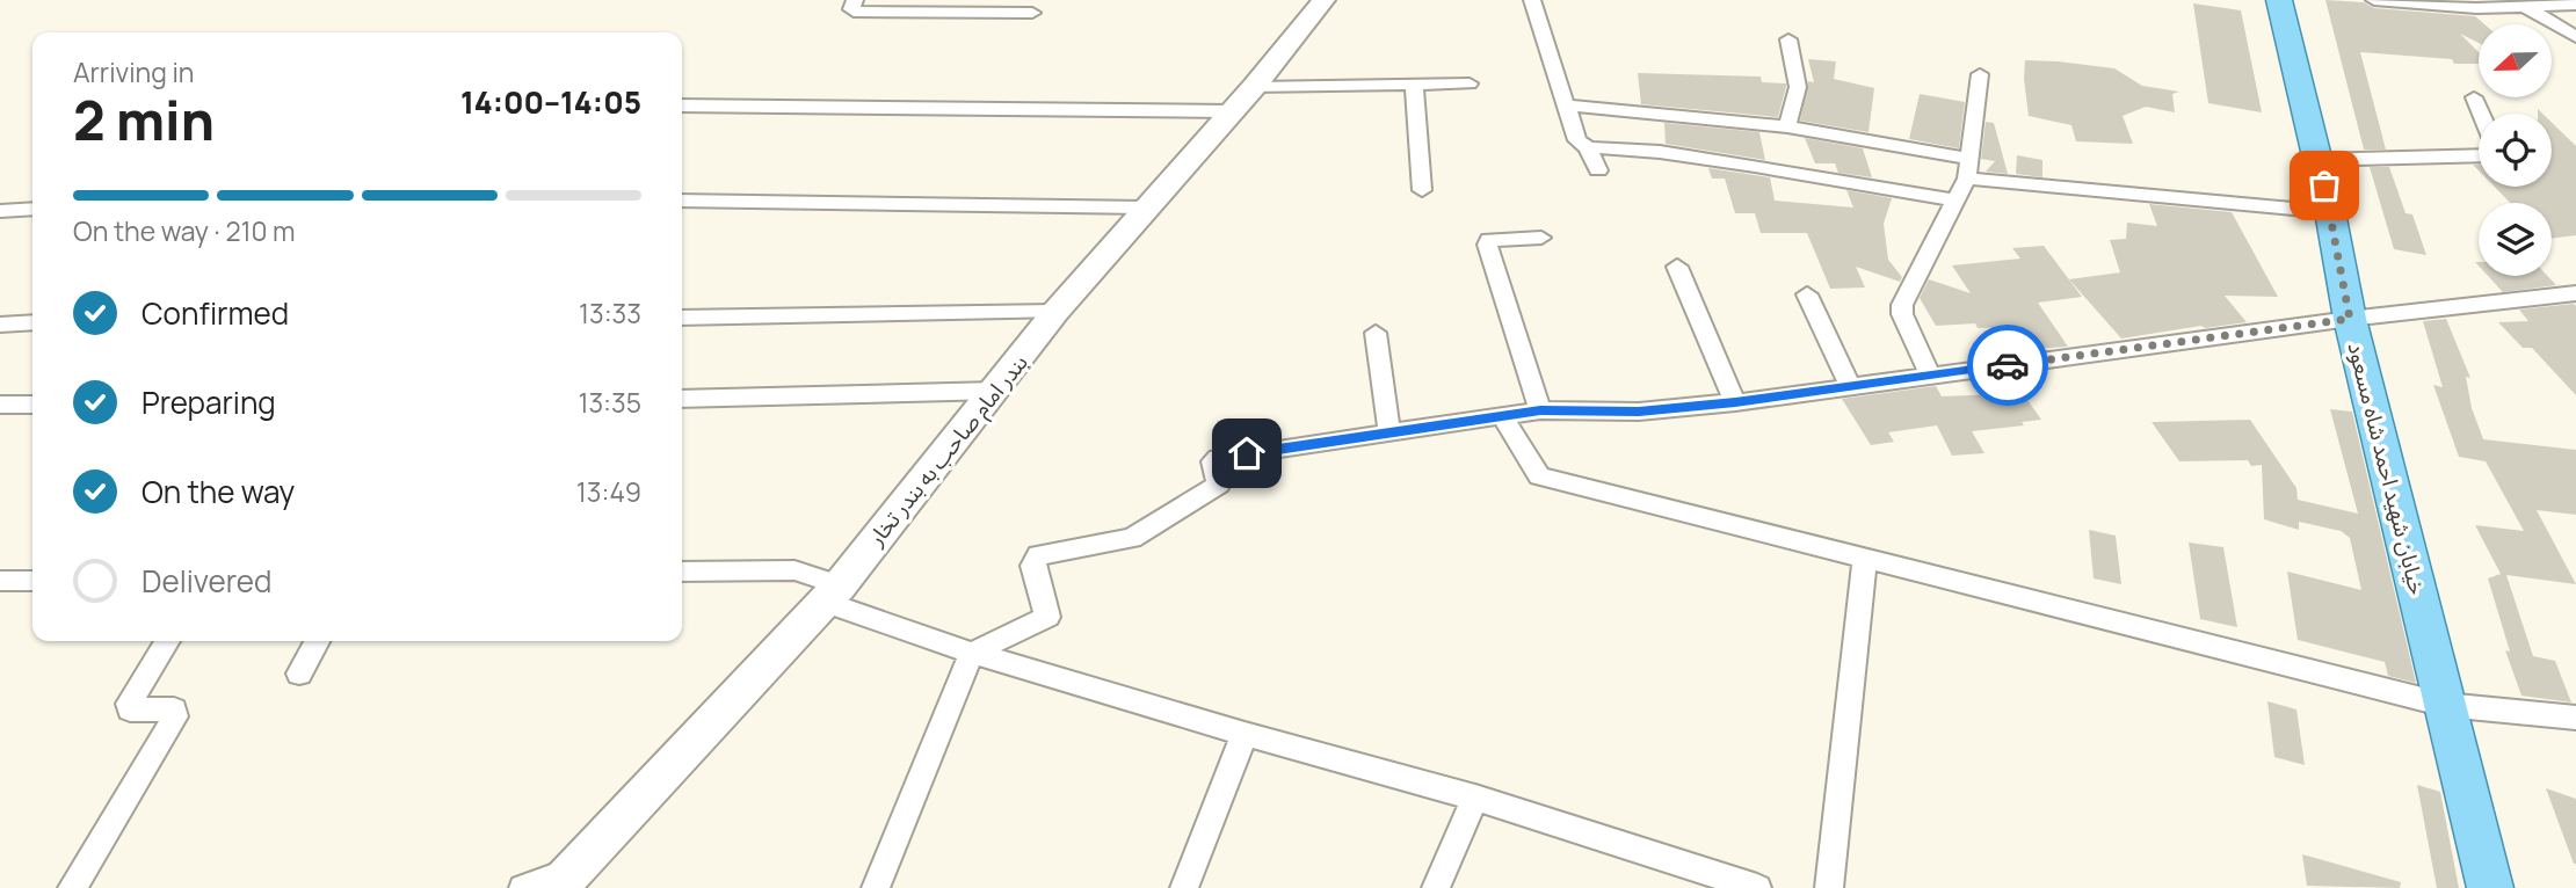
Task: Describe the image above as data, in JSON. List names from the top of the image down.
{
  "streets": {
    "main road": ["بندر امام صاحب به بندر تخار", "خیابان شهید احمد شاه مسعود"]
  },
  "north": "left",
  "page": {
    "heading": ["2 min", "Arriving in", "14:00–14:05"],
    "bar": "On the way · 210 m",
    "list": [
      ["Confirmed", "13:33"],
      ["Preparing", "13:35"],
      ["On the way", "13:49"],
      "Delivered"
    ]
  }
}
